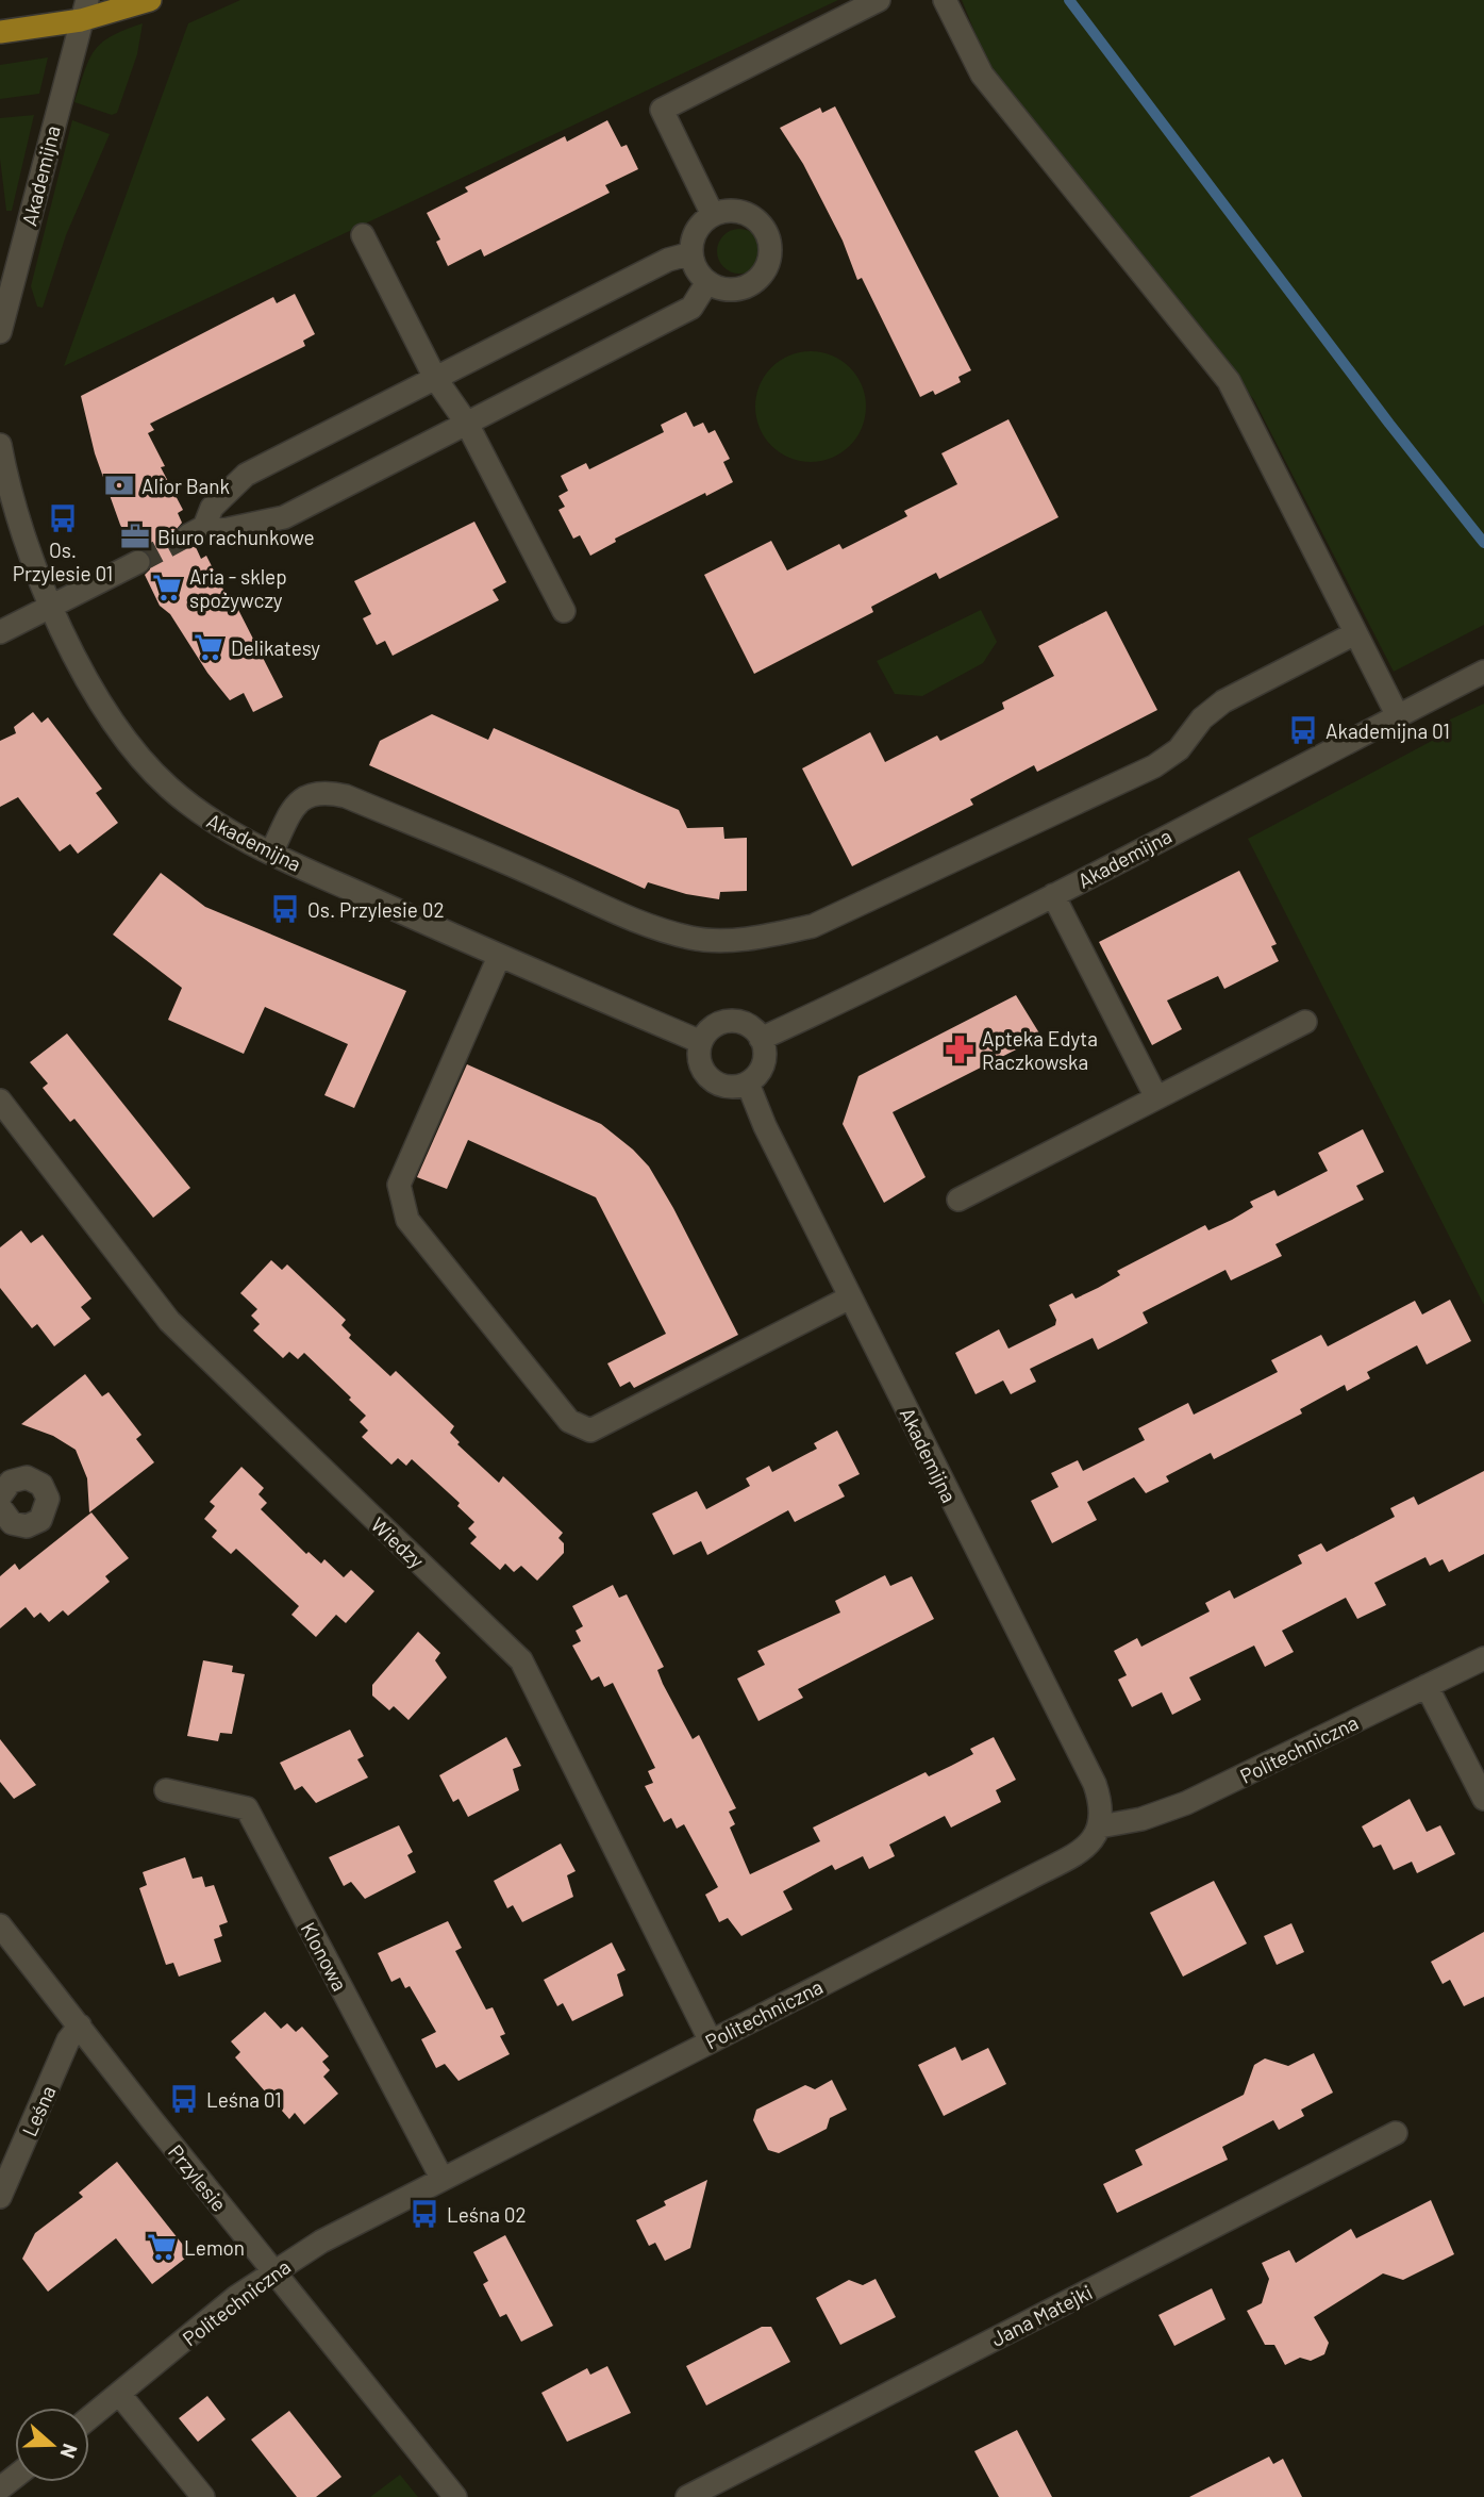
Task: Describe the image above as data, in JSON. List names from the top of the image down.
{
  "streets": {
    "street": [
      "Akademijna",
      "Wiedzy",
      "Politechniczna",
      "Klonowa",
      "Leśna",
      "Przylesie",
      "Jana Matejki"
    ]
  },
  "crossings": [
    ["Akademijna", "Politechniczna"],
    ["Wiedzy", "Politechniczna"],
    ["Politechniczna", "Klonowa"],
    ["Politechniczna", "Przylesie"],
    ["Leśna", "Przylesie"]
  ],
  "places": {
    "bank": ["Alior Bank"],
    "bus stop": [
      "Os. Przylesie 01",
      "Akademijna 01",
      "Os. Przylesie 02",
      "Leśna 01",
      "Leśna 02"
    ],
    "office": ["Biuro rachunkowe"],
    "supermarket": ["Aria - sklep spożywczy", "Delikatesy", "Lemon"],
    "pharmacy": ["Apteka Edyta Raczkowska"]
  },
  "north": "right"
}
